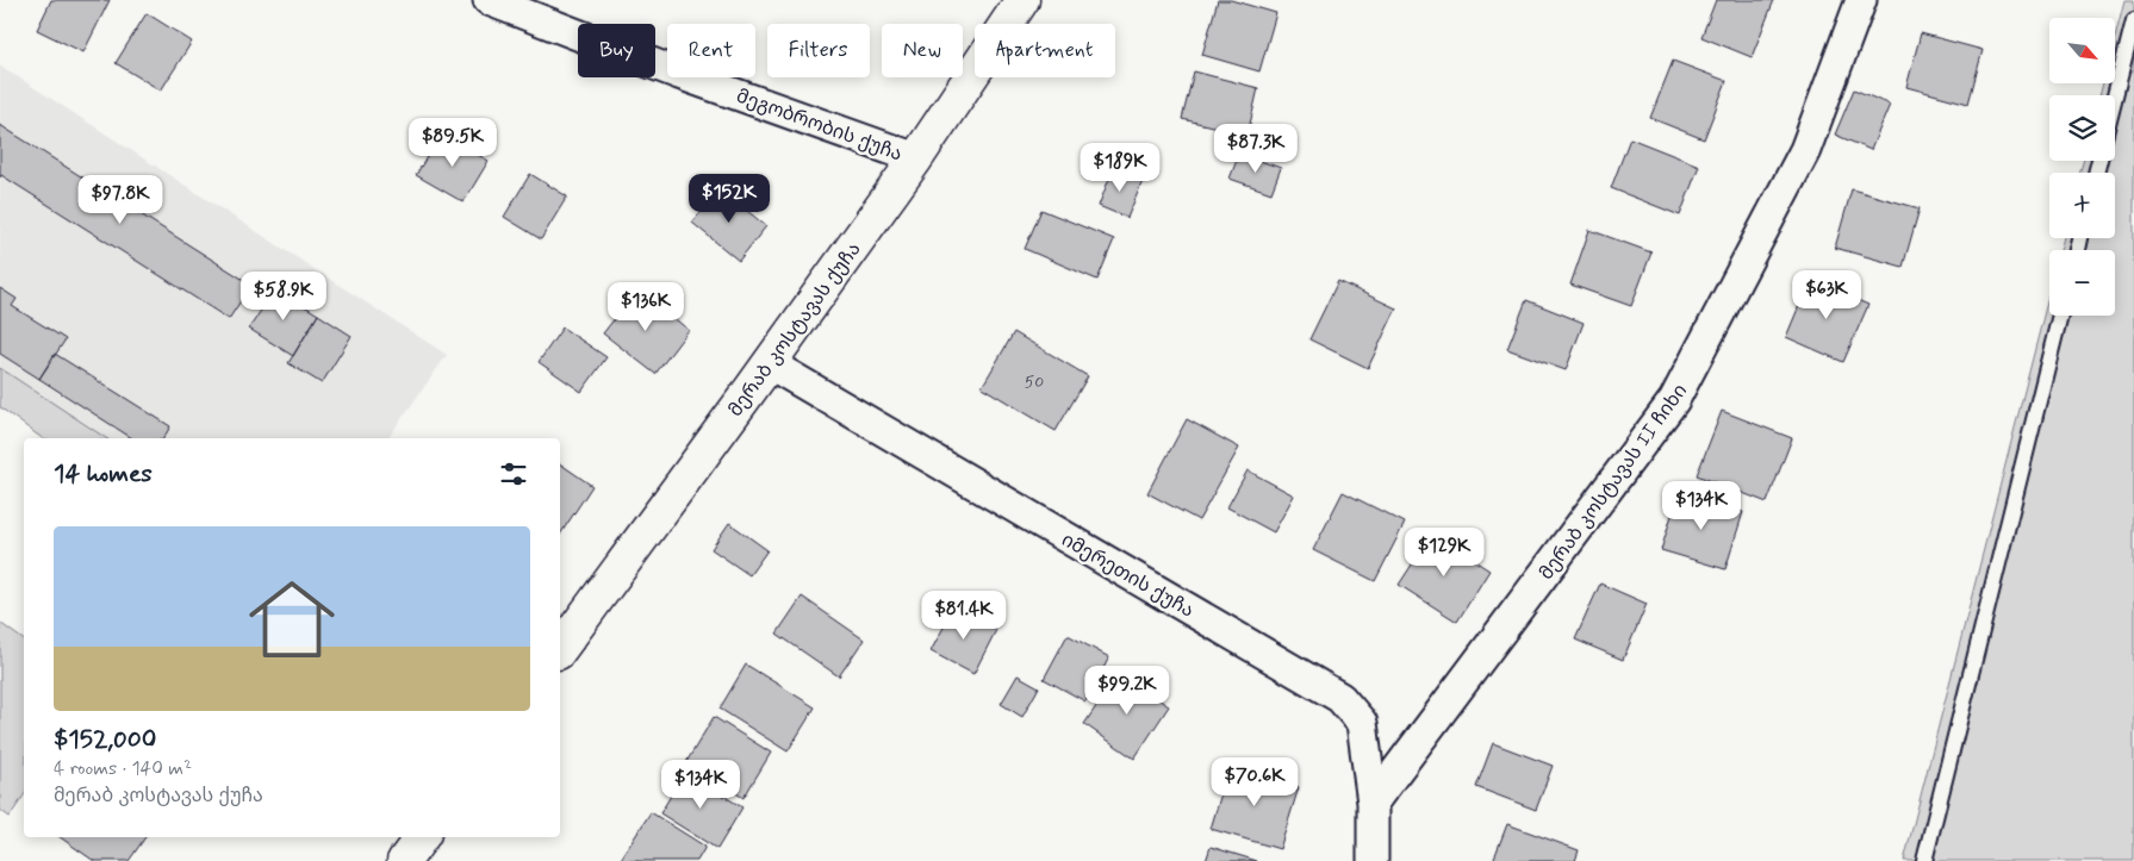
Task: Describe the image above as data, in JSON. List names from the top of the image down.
{
  "streets": {
    "main road": ["მერაბ კოსტავას ქუჩა"],
    "street": ["მეგობრობის ქუჩა", "მერაბ კოსტავას II ჩიხი", "იმერეთის ქუჩა"]
  },
  "crossings": [
    ["მეგობრობის ქუჩა", "მერაბ კოსტავას ქუჩა"],
    ["მერაბ კოსტავას ქუჩა", "იმერეთის ქუჩა"],
    ["მერაბ კოსტავას II ჩიხი", "იმერეთის ქუჩა"]
  ],
  "house_numbers": ["50"],
  "north": "bottom right",
  "page": {
    "map_buttons": ["+", "−"],
    "chip": [
      "Buy",
      "Rent",
      "Filters",
      "New",
      "Apartment"
    ],
    "price": [
      "$89.5K",
      "$87.3K",
      "$189K",
      "$152K",
      "$97.8K",
      "$63K",
      "$58.9K",
      "$136K",
      "$134K",
      "$129K",
      "$81.4K",
      "$99.2K",
      "$70.6K",
      "$134K"
    ],
    "heading": "14 homes",
    "list": [
      {
        "name": "$152,000",
        "note": "4 rooms · 140 m² · მერაბ კოსტავას ქუჩა"
      }
    ]
  }
}
